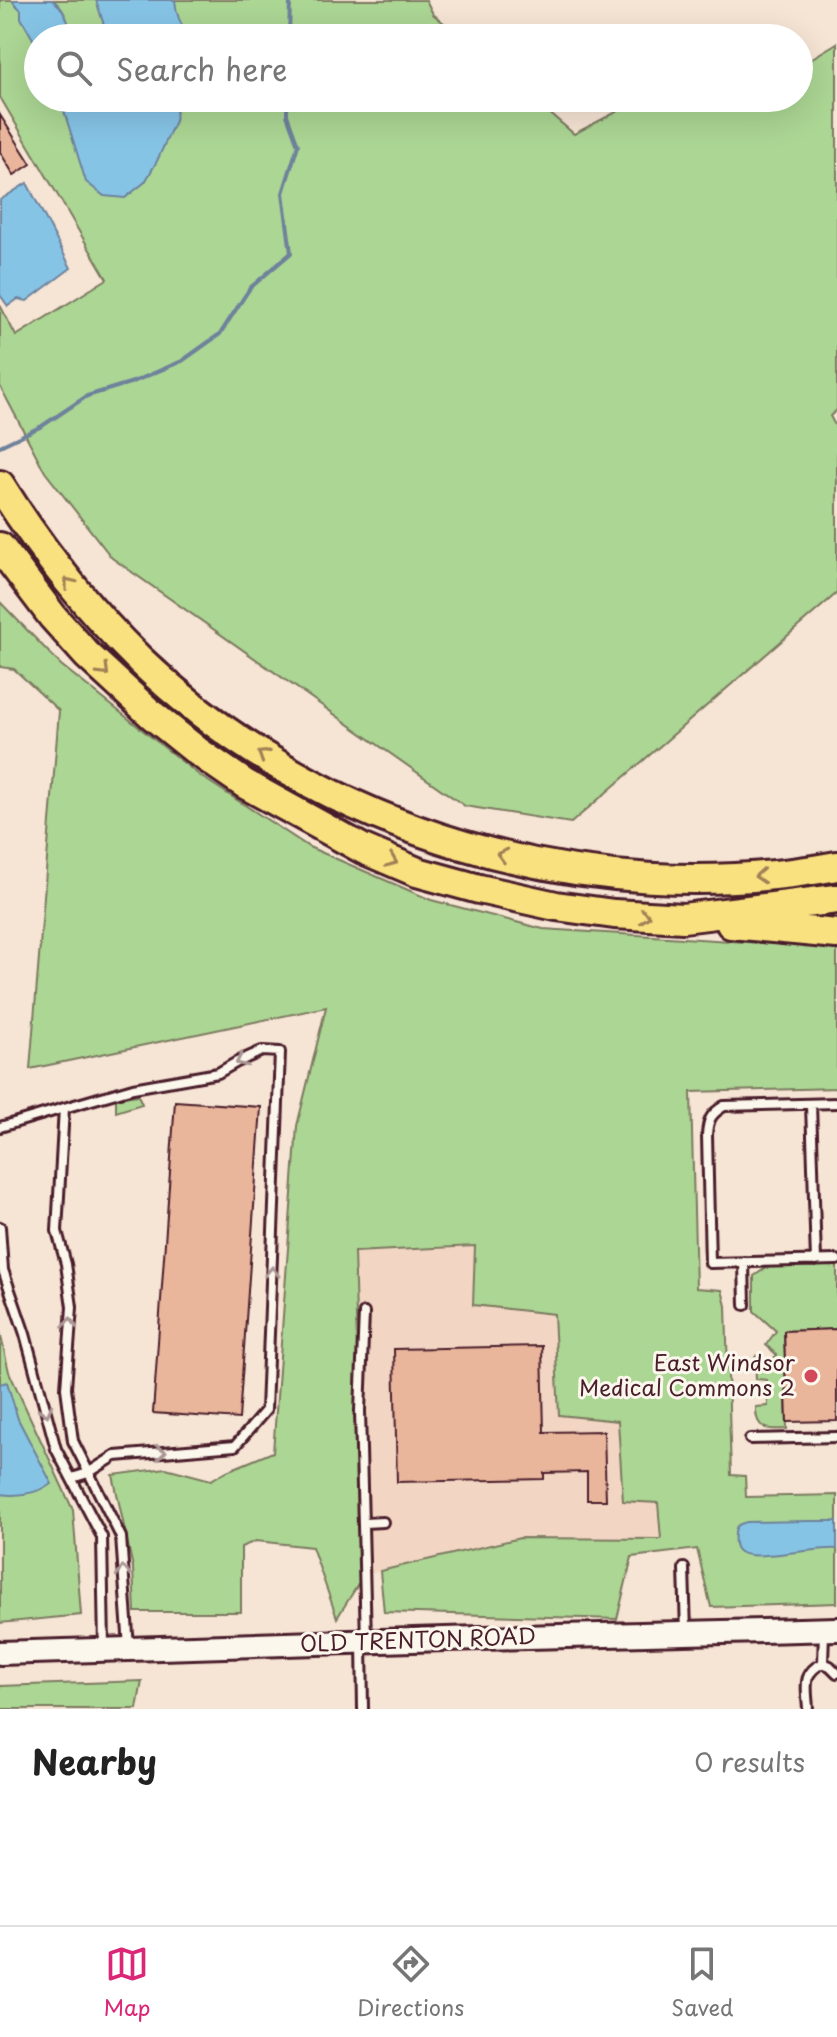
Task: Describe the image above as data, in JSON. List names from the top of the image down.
{
  "streets": {
    "main road": ["OLD TRENTON ROAD"]
  },
  "places": ["East Windsor Medical Commons 2"],
  "page": {
    "search": "Search here",
    "heading": ["Nearby", "0 results"],
    "nav": ["Map", "Directions", "Saved"]
  }
}
